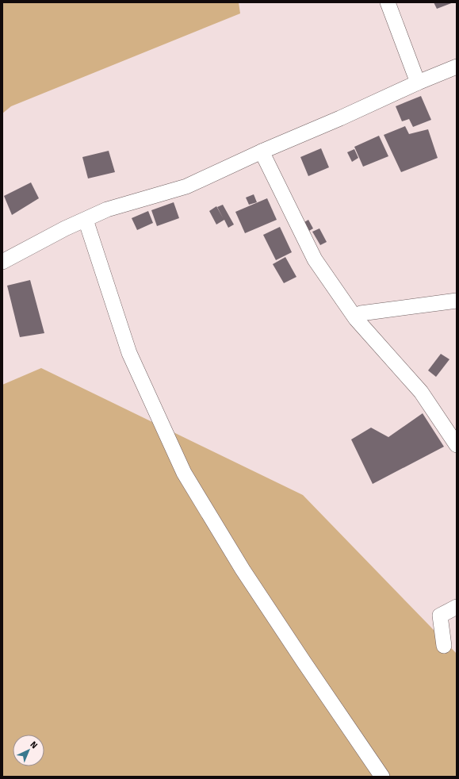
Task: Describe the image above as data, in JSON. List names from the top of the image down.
{
  "north": "top right"
}
